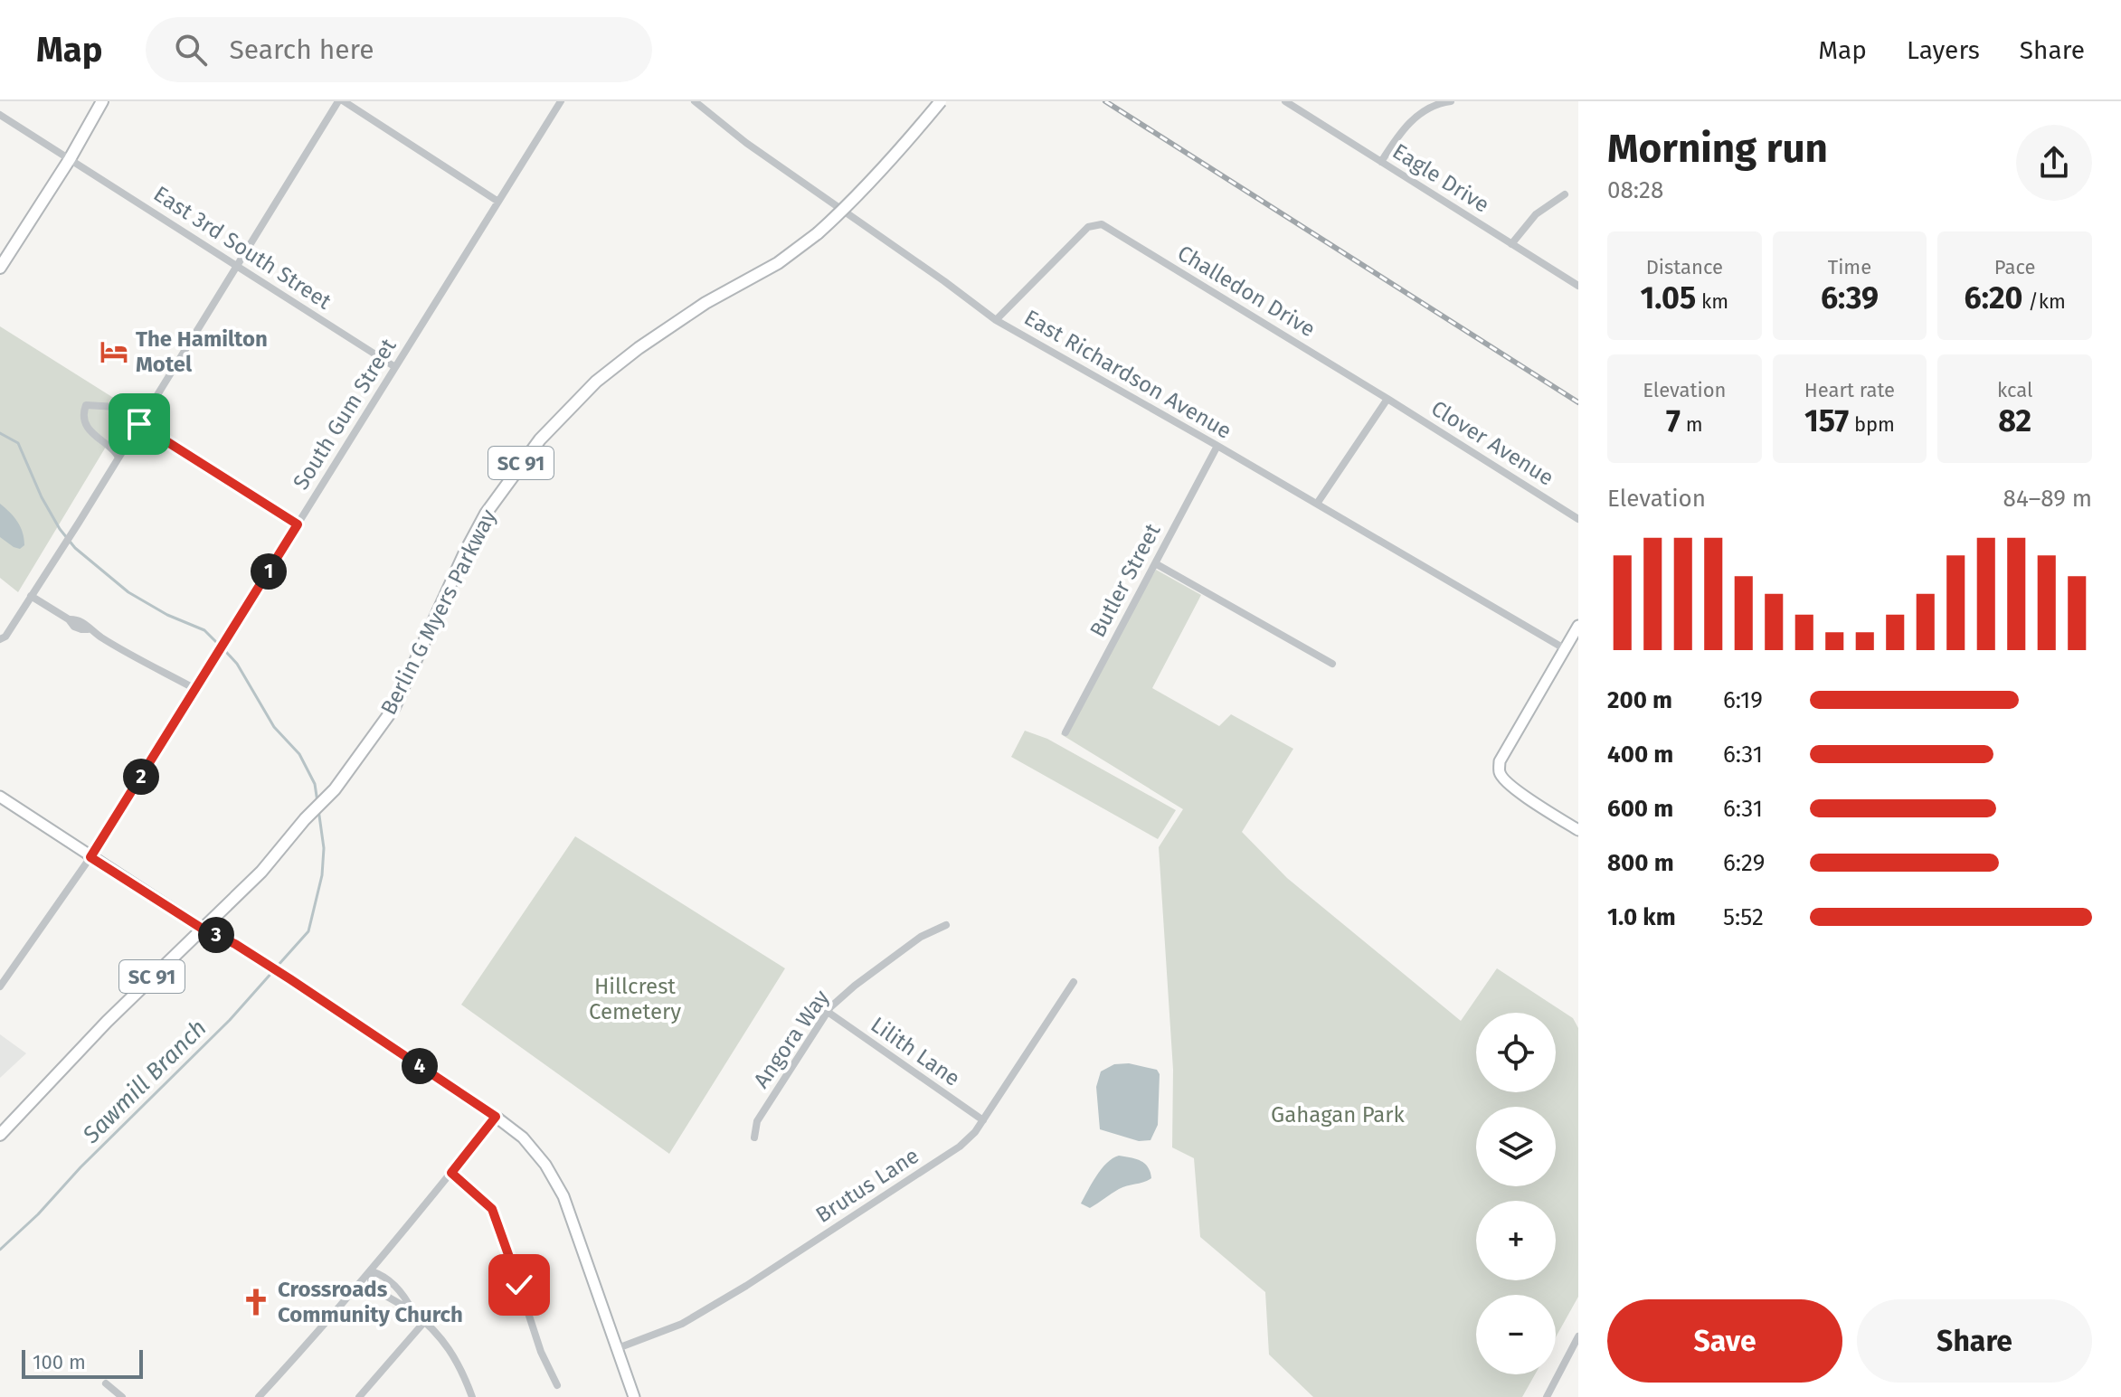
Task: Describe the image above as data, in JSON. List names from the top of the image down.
{
  "streets": {
    "main road": ["SC 91", "Berlin G Myers Parkway"],
    "street": [
      "Eagle Drive",
      "East 3rd South Street",
      "Challedon Drive",
      "East Richardson Avenue",
      "South Gum Street",
      "Clover Avenue",
      "Butler Street",
      "Angora Way",
      "Lilith Lane",
      "Brutus Lane"
    ]
  },
  "crossings": [
    ["East 3rd South Street", "South Gum Street"],
    ["Challedon Drive", "East Richardson Avenue"],
    ["Challedon Drive", "Clover Avenue"],
    ["East Richardson Avenue", "Butler Street"],
    ["Angora Way", "Lilith Lane"],
    ["Lilith Lane", "Brutus Lane"]
  ],
  "water": ["Sawmill Branch"],
  "parks": ["Hillcrest Cemetery", "Gahagan Park"],
  "places": {
    "hotel": ["The Hamilton Motel"],
    "church": ["Crossroads Community Church"]
  },
  "scale_bar": "100 m",
  "page": {
    "header": "Map",
    "search": "Search here",
    "nav": ["Map", "Layers", "Share"],
    "heading": ["Morning run", "08:28"],
    "stats": [
      ["Distance", "1.05 km"],
      ["Time", "6:39"],
      ["Pace", "6:20 /km"],
      ["Elevation", "7 m"],
      ["Heart rate", "157 bpm"],
      ["kcal", "82"]
    ],
    "chart": ["Elevation", "84–89 m"],
    "pins": [
      "1",
      "2",
      "3",
      "4"
    ],
    "list": [
      {
        "name": "200 m",
        "note": "6:19"
      },
      {
        "name": "400 m",
        "note": "6:31"
      },
      {
        "name": "600 m",
        "note": "6:31"
      },
      {
        "name": "800 m",
        "note": "6:29"
      },
      {
        "name": "1.0 km",
        "note": "5:52"
      }
    ],
    "map_buttons": ["+", "−"],
    "buttons": ["Save", "Share"],
    "scale": "100 m"
  }
}
